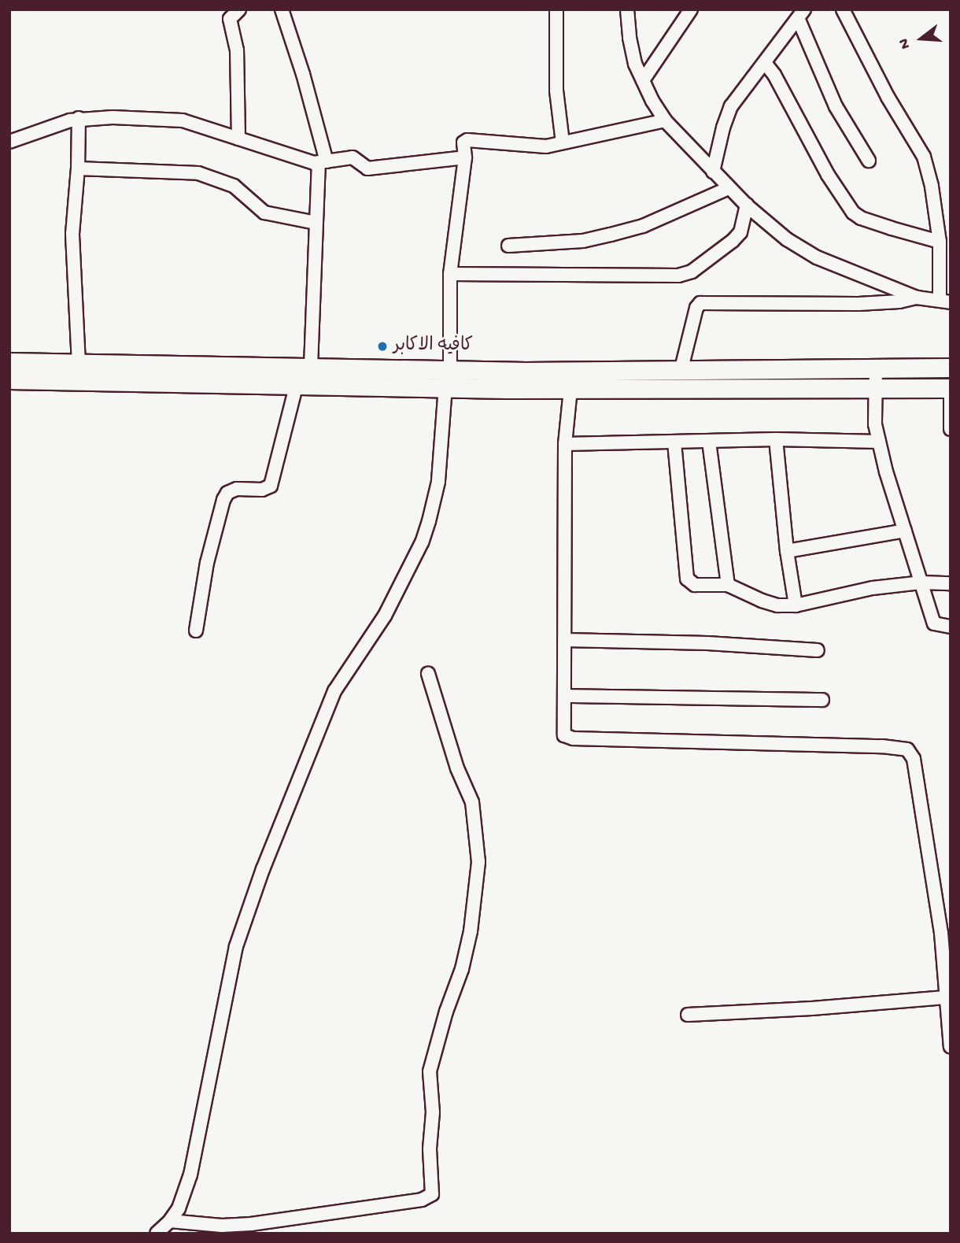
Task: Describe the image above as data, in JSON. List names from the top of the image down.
{
  "places": ["كافيه الاكابر"],
  "north": "left"
}
